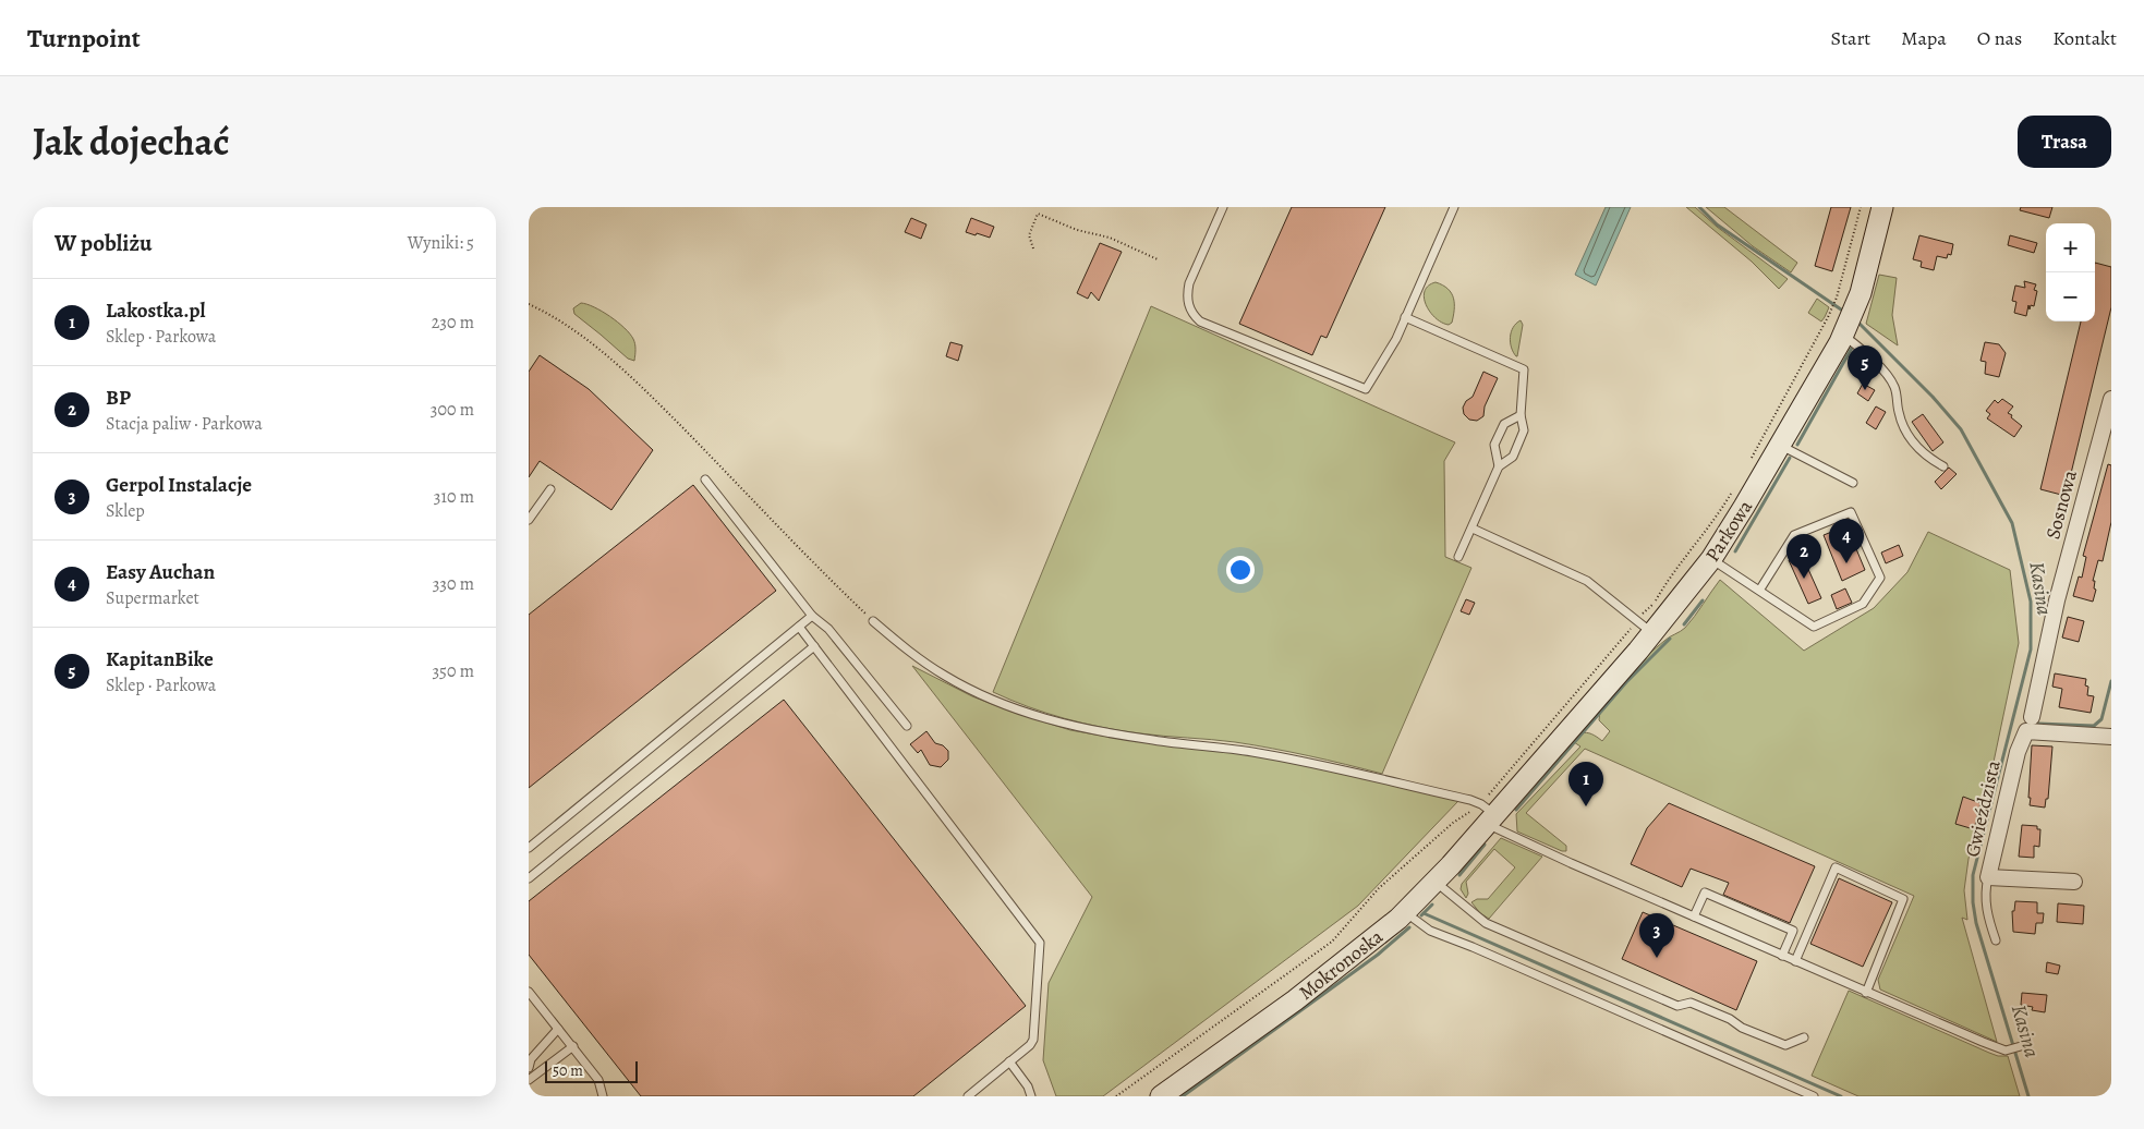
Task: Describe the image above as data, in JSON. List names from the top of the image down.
{
  "streets": {
    "main road": ["Parkowa", "Mokronoska"],
    "street": ["Sosnowa", "Gwieździsta"]
  },
  "crossings": [
    ["Sosnowa", "Gwieździsta"],
    ["Parkowa", "Mokronoska"]
  ],
  "water": ["Kasina"],
  "scale_bar": "50 m",
  "page": {
    "header": "Turnpoint",
    "nav": [
      "Start",
      "Mapa",
      "O nas",
      "Kontakt"
    ],
    "title": "Jak dojechać",
    "buttons": "Trasa",
    "heading": ["W pobliżu", "Wyniki: 5"],
    "map_buttons": ["+", "−"],
    "list": [
      {
        "mark": "1",
        "name": "Lakostka.pl",
        "note": "Sklep · Parkowa",
        "value": "230 m"
      },
      {
        "mark": "2",
        "name": "BP",
        "note": "Stacja paliw · Parkowa",
        "value": "300 m"
      },
      {
        "mark": "3",
        "name": "Gerpol Instalacje",
        "note": "Sklep",
        "value": "310 m"
      },
      {
        "mark": "4",
        "name": "Easy Auchan",
        "note": "Supermarket",
        "value": "330 m"
      },
      {
        "mark": "5",
        "name": "KapitanBike",
        "note": "Sklep · Parkowa",
        "value": "350 m"
      }
    ],
    "pins": [
      "5",
      "4",
      "2",
      "1",
      "3"
    ],
    "scale": "50 m"
  }
}
